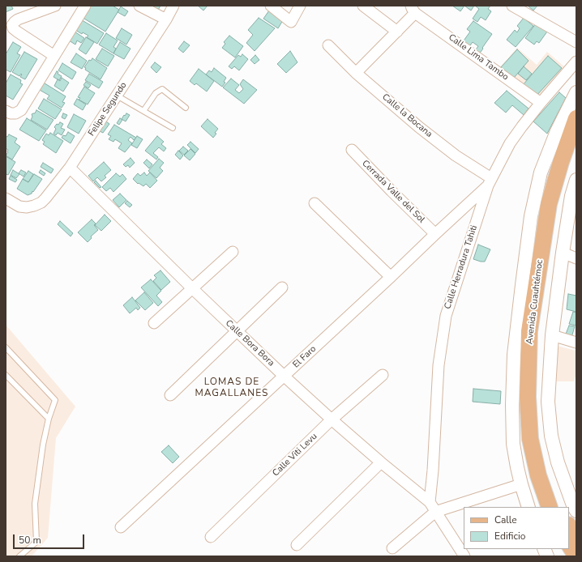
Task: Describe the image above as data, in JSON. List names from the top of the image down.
{
  "streets": {
    "main road": ["Avenida Cuauhtémoc"],
    "street": [
      "Calle Lima Tambo",
      "Felipe Segundo",
      "Calle la Bocana",
      "Cerrada Valle del Sol",
      "Calle Herradura Tahiti",
      "Calle Bora Bora",
      "El Faro",
      "Calle Viti Levu"
    ]
  },
  "crossings": [
    ["Calle Lima Tambo", "Calle Herradura Tahiti"],
    ["Felipe Segundo", "Calle Bora Bora"],
    ["Calle la Bocana", "Calle Herradura Tahiti"],
    ["Calle la Bocana", "El Faro"],
    ["Cerrada Valle del Sol", "El Faro"],
    ["Calle Herradura Tahiti", "Calle Bora Bora"],
    ["Calle Herradura Tahiti", "El Faro"],
    ["Calle Bora Bora", "El Faro"],
    ["Calle Bora Bora", "Calle Viti Levu"]
  ],
  "districts": ["LOMAS DE MAGALLANES"],
  "legend": ["Calle", "Edificio"],
  "scale_bar": "50 m"
}
